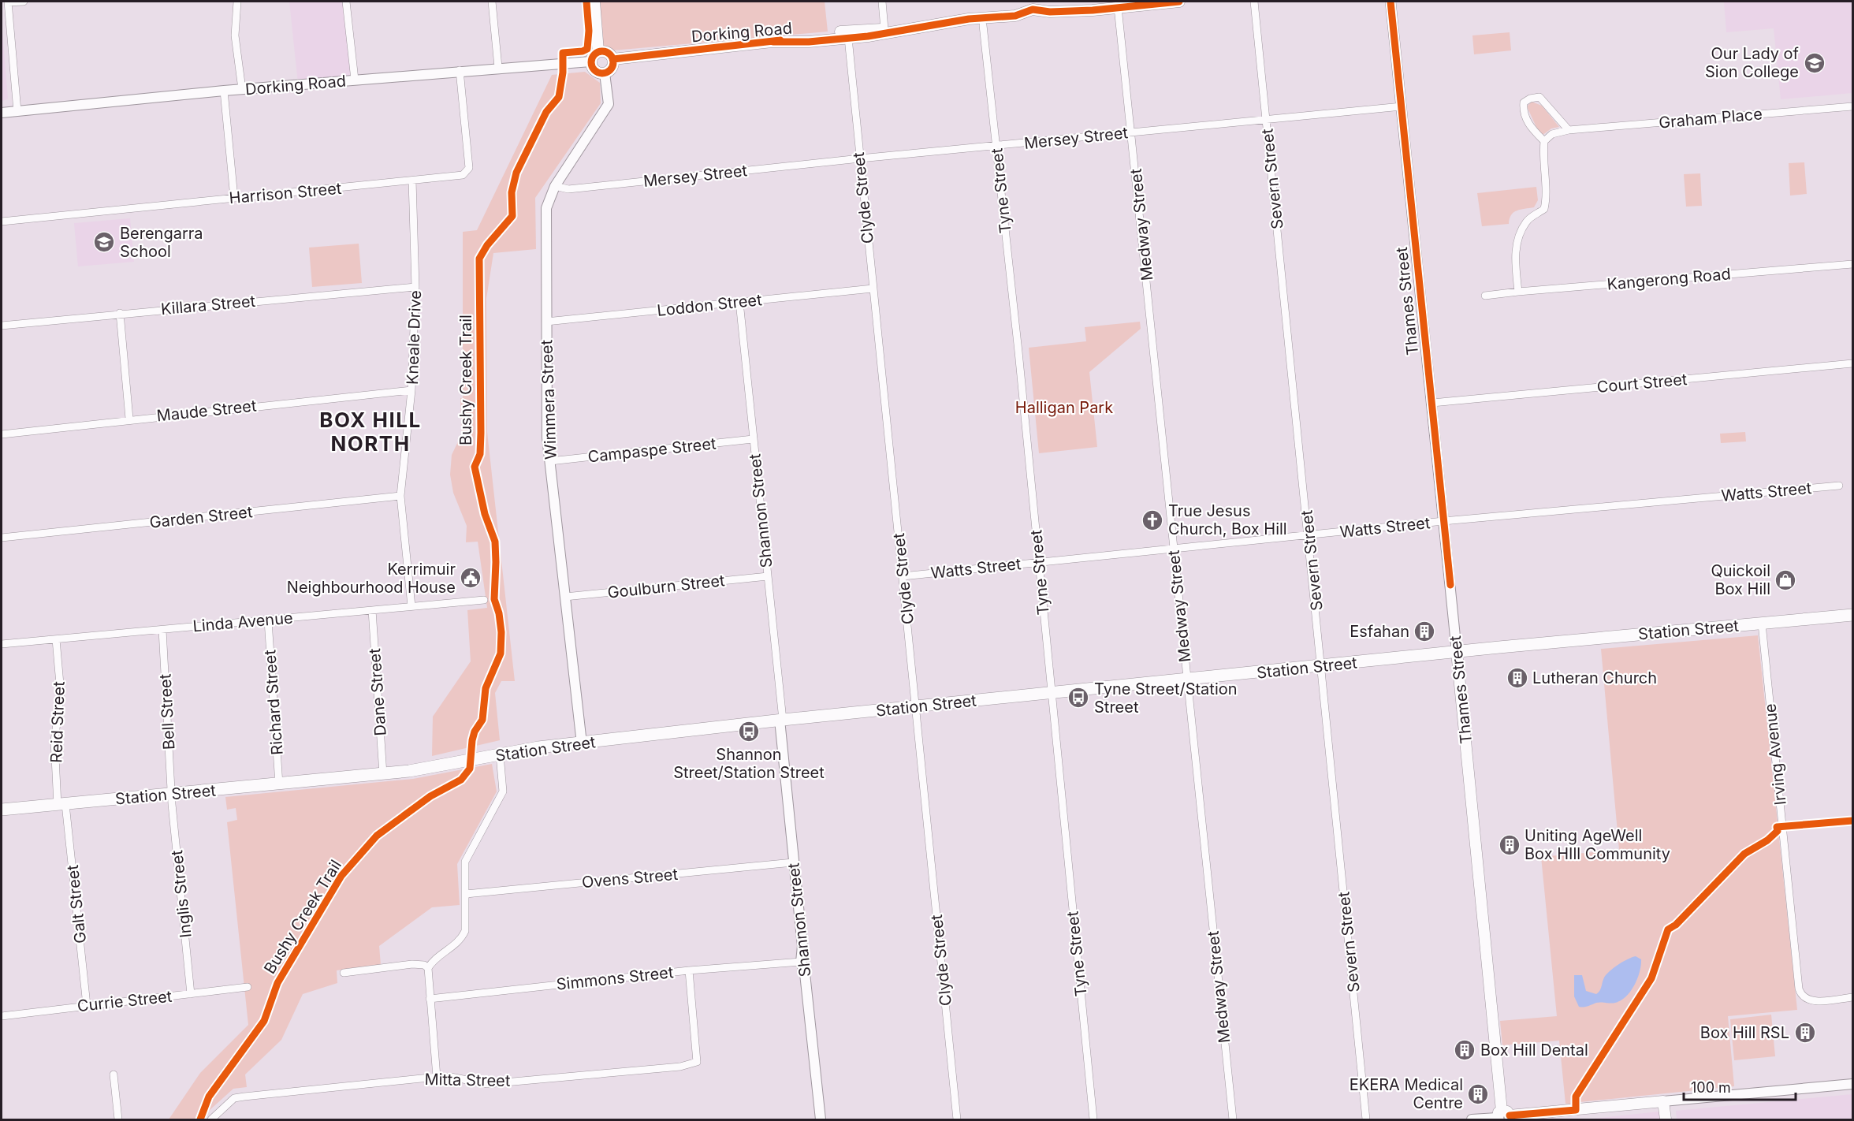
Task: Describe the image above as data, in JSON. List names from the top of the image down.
{
  "streets": {
    "main road": ["Dorking Road", "Thames Street", "Station Street"],
    "street": [
      "Graham Place",
      "Mersey Street",
      "Severn Street",
      "Tyne Street",
      "Harrison Street",
      "Clyde Street",
      "Medway Street",
      "Kangerong Road",
      "Killara Street",
      "Loddon Street",
      "Kneale Drive",
      "Court Street",
      "Wimmera Street",
      "Maude Street",
      "Campaspe Street",
      "Watts Street",
      "Shannon Street",
      "Garden Street",
      "Goulburn Street",
      "Linda Avenue",
      "Dane Street",
      "Richard Street",
      "Bell Street",
      "Reid Street",
      "Irving Avenue",
      "Ovens Street",
      "Inglis Street",
      "Galt Street",
      "Simmons Street",
      "Currie Street",
      "Mitta Street"
    ],
    "cycle path": ["Bushy Creek Trail"]
  },
  "crossings": [
    ["Dorking Road", "Tyne Street"],
    ["Dorking Road", "Harrison Street"],
    ["Dorking Road", "Clyde Street"],
    ["Dorking Road", "Medway Street"],
    ["Dorking Road", "Wimmera Street"],
    ["Mersey Street", "Severn Street"],
    ["Mersey Street", "Tyne Street"],
    ["Mersey Street", "Clyde Street"],
    ["Mersey Street", "Medway Street"],
    ["Mersey Street", "Thames Street"],
    ["Mersey Street", "Wimmera Street"],
    ["Severn Street", "Watts Street"],
    ["Severn Street", "Station Street"],
    ["Tyne Street", "Watts Street"],
    ["Tyne Street", "Station Street"],
    ["Harrison Street", "Kneale Drive"],
    ["Clyde Street", "Loddon Street"],
    ["Clyde Street", "Watts Street"],
    ["Clyde Street", "Station Street"],
    ["Medway Street", "Watts Street"],
    ["Medway Street", "Station Street"],
    ["Thames Street", "Court Street"],
    ["Thames Street", "Watts Street"],
    ["Thames Street", "Station Street"],
    ["Killara Street", "Kneale Drive"],
    ["Loddon Street", "Wimmera Street"],
    ["Loddon Street", "Shannon Street"],
    ["Kneale Drive", "Maude Street"],
    ["Kneale Drive", "Garden Street"],
    ["Kneale Drive", "Linda Avenue"],
    ["Wimmera Street", "Campaspe Street"],
    ["Wimmera Street", "Goulburn Street"],
    ["Wimmera Street", "Station Street"],
    ["Campaspe Street", "Shannon Street"],
    ["Shannon Street", "Goulburn Street"],
    ["Shannon Street", "Station Street"],
    ["Shannon Street", "Ovens Street"],
    ["Shannon Street", "Simmons Street"],
    ["Linda Avenue", "Dane Street"],
    ["Linda Avenue", "Richard Street"],
    ["Linda Avenue", "Bell Street"],
    ["Linda Avenue", "Reid Street"],
    ["Station Street", "Dane Street"],
    ["Station Street", "Richard Street"],
    ["Station Street", "Bell Street"],
    ["Station Street", "Reid Street"],
    ["Station Street", "Irving Avenue"],
    ["Station Street", "Inglis Street"],
    ["Station Street", "Galt Street"],
    ["Bell Street", "Inglis Street"],
    ["Reid Street", "Galt Street"],
    ["Inglis Street", "Currie Street"],
    ["Galt Street", "Currie Street"],
    ["Simmons Street", "Mitta Street"]
  ],
  "districts": ["BOX HILL NORTH"],
  "parks": ["Halligan Park"],
  "places": {
    "school or university": ["Our Lady of Sion College", "Berengarra School"],
    "church": ["True Jesus Church, Box Hill"],
    "public building": ["Kerrimuir Neighbourhood House"],
    "shop": ["Quickoil Box Hill"],
    "building": [
      "Esfahan",
      "Lutheran Church",
      "Uniting AgeWell Box HIll Community",
      "Box Hill RSL",
      "Box Hill Dental",
      "EKERA Medical Centre"
    ],
    "bus stop": ["Tyne Street/Station Street", "Shannon Street/Station Street"]
  },
  "scale_bar": "100 m"
}
